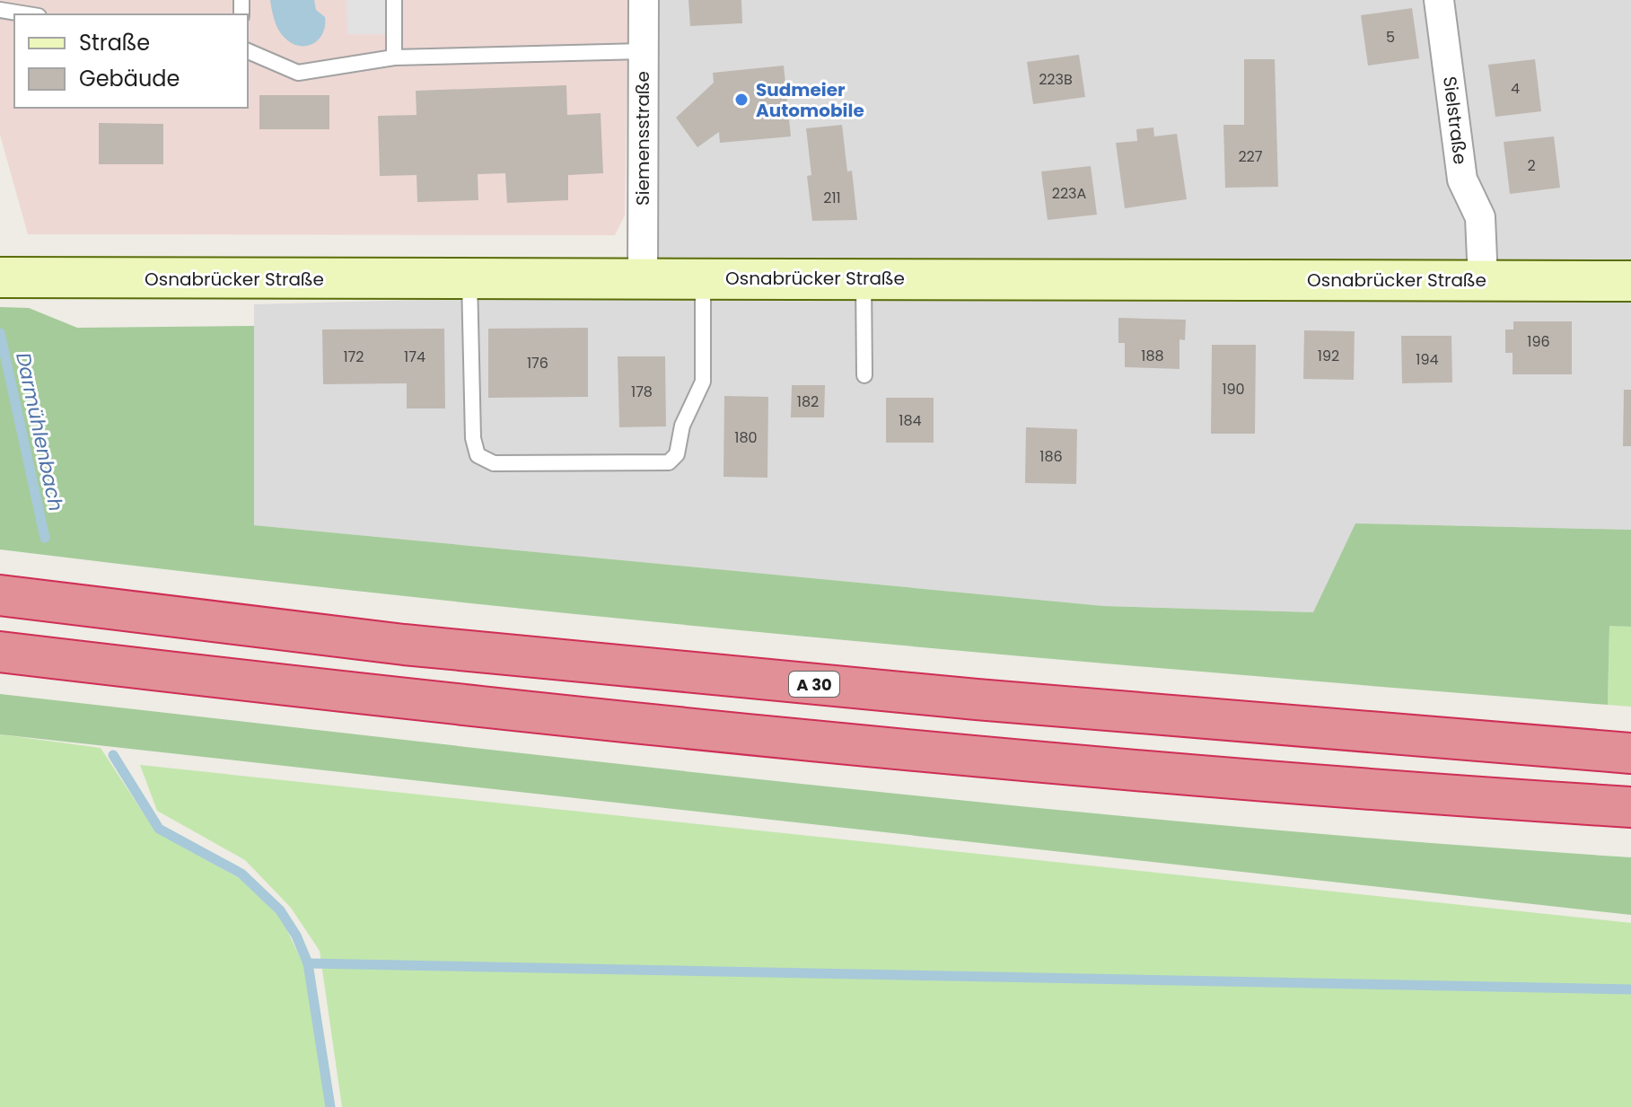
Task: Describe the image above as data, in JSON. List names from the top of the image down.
{
  "streets": {
    "highway": ["A 30"],
    "main road": ["Osnabrücker Straße"],
    "street": ["Sielstraße", "Siemensstraße"]
  },
  "crossings": [
    ["Sielstraße", "Osnabrücker Straße"],
    ["Siemensstraße", "Osnabrücker Straße"]
  ],
  "water": ["Darmühlenbach"],
  "places": ["Sudmeier Automobile"],
  "house_numbers": [
    "5",
    "223B",
    "4",
    "227",
    "2",
    "223A",
    "211",
    "196",
    "188",
    "192",
    "172",
    "174",
    "194",
    "176",
    "190",
    "178",
    "182",
    "184",
    "180",
    "186"
  ],
  "legend": ["Straße", "Gebäude"]
}
